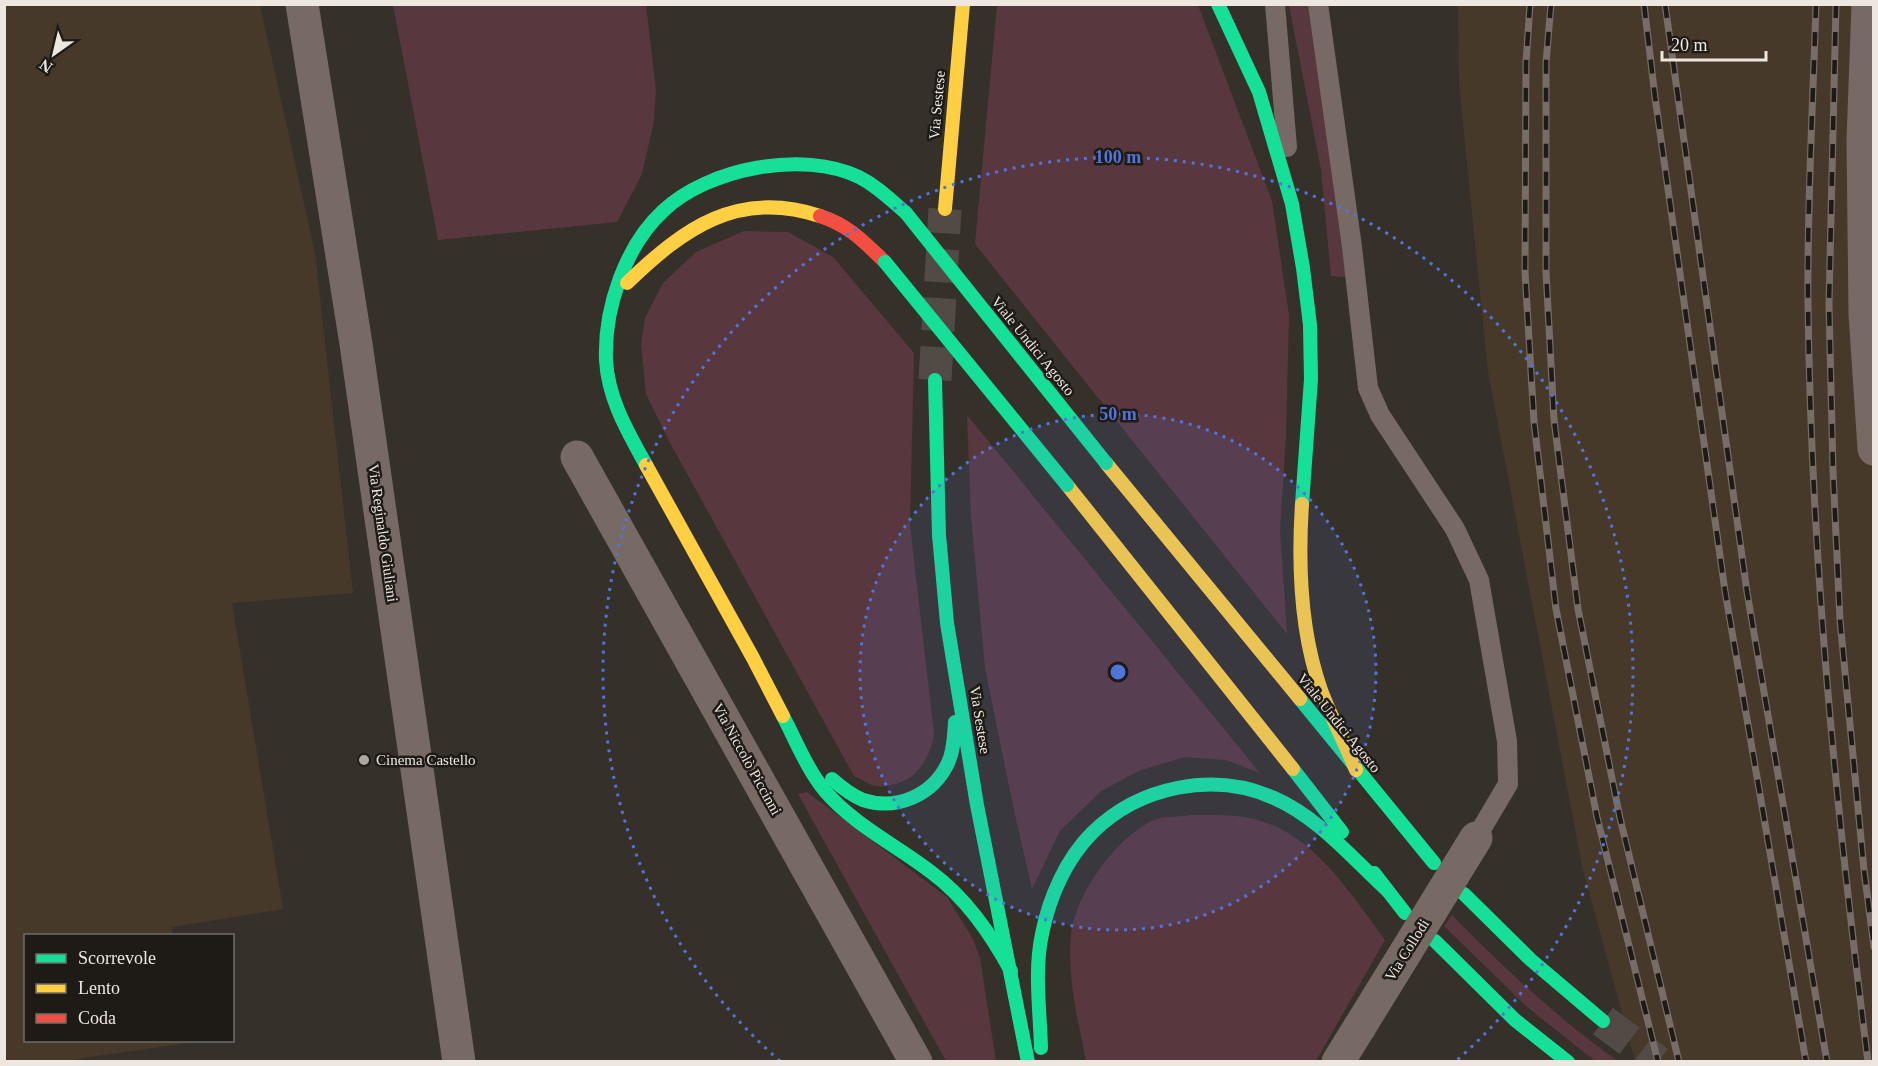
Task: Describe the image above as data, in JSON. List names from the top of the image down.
{
  "streets": {
    "main road": ["Via Sestese", "Viale Undici Agosto"],
    "street": ["Via Reginaldo Giuliani", "Via Niccolò Piccinni", "Via Collodi"]
  },
  "crossings": [
    ["Via Sestese", "Viale Undici Agosto"]
  ],
  "places": ["Cinema Castello"],
  "legend": ["Scorrevole", "Lento", "Coda"],
  "scale_bar": "20 m",
  "north": "bottom left",
  "rings": ["100 m", "50 m"]
}
